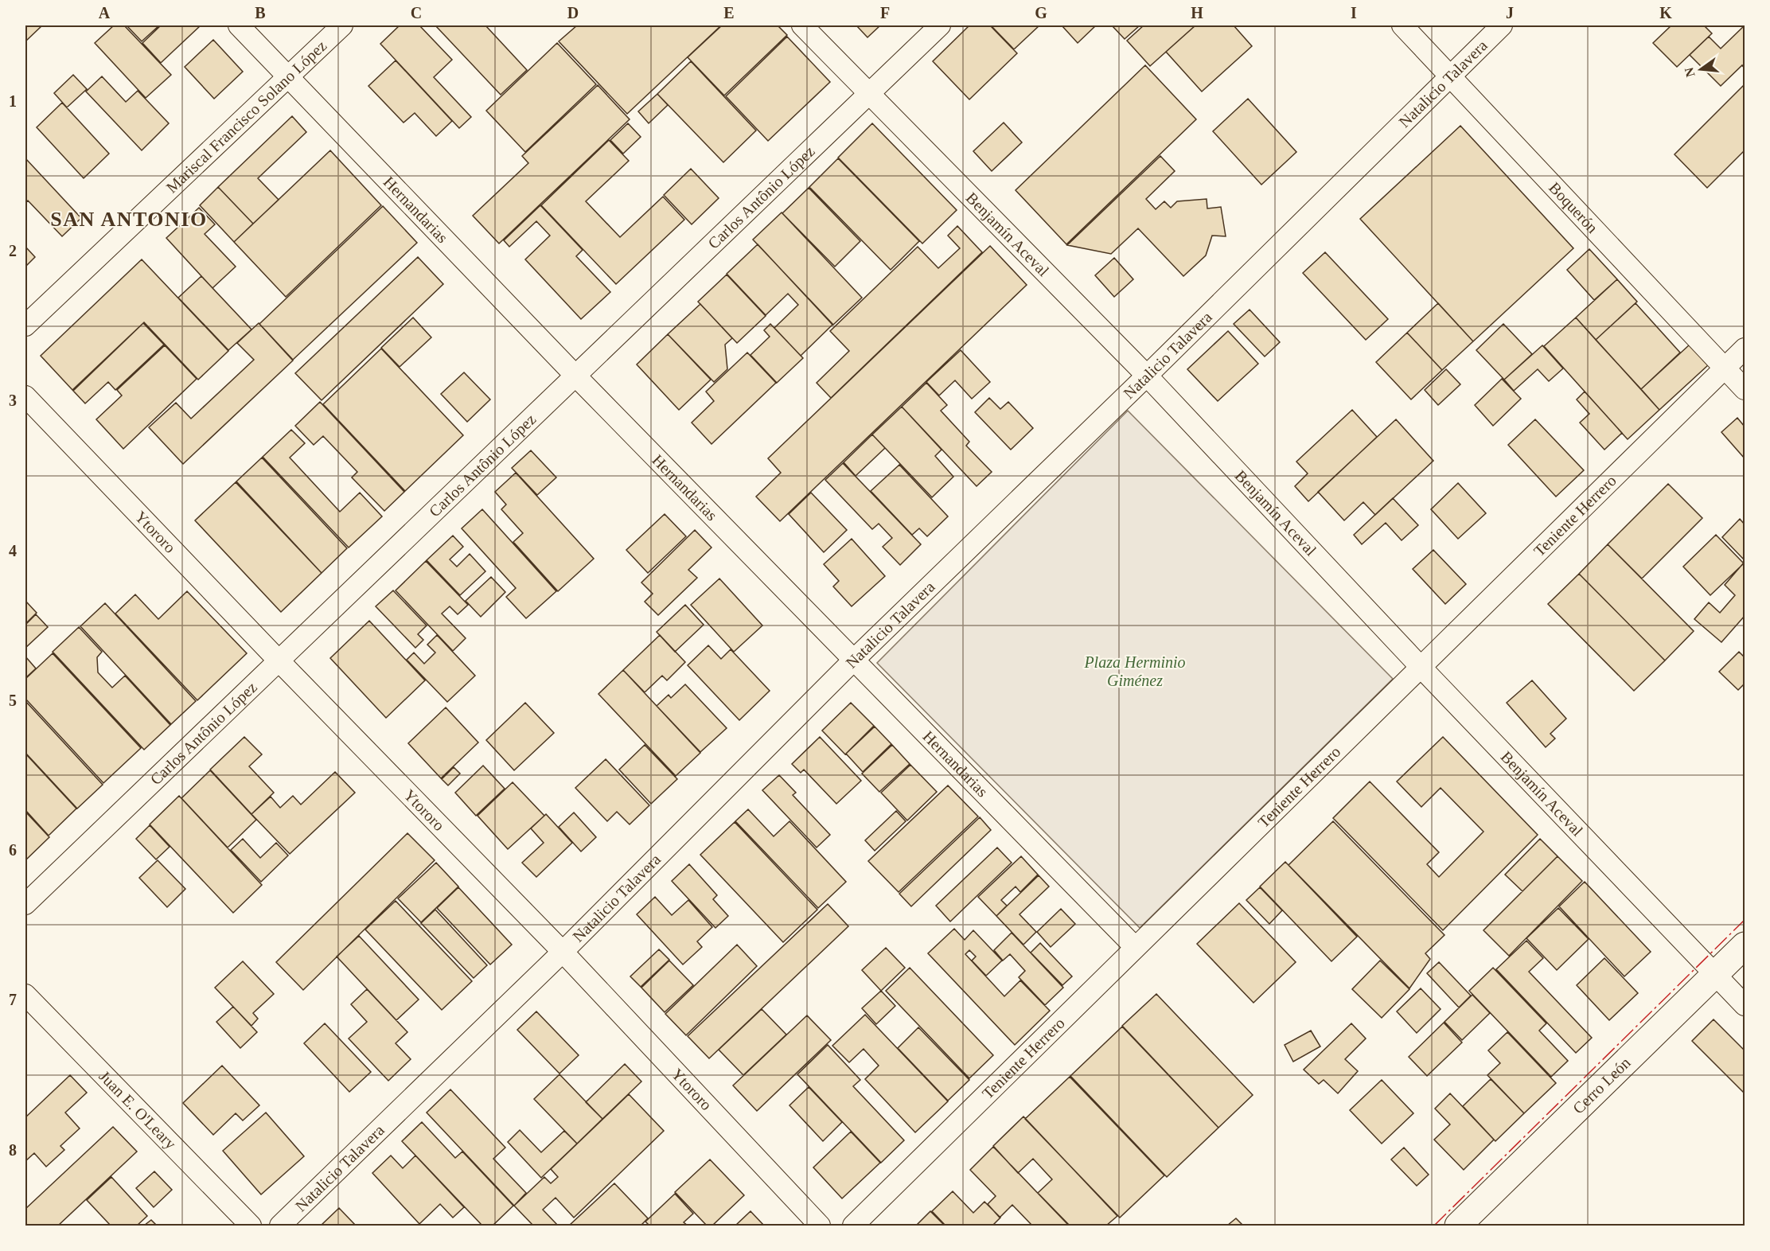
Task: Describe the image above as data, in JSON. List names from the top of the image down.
{
  "streets": {
    "street": [
      "Natalicio Talavera",
      "Mariscal Francisco Solano López",
      "Carlos Antônio López",
      "Boquerón",
      "Hernandarias",
      "Benjamín Aceval",
      "Teniente Herrero",
      "Ytororo",
      "Cerro León",
      "Juan E. O'Leary"
    ]
  },
  "crossings": [
    ["Natalicio Talavera", "Boquerón"],
    ["Natalicio Talavera", "Hernandarias"],
    ["Natalicio Talavera", "Benjamín Aceval"],
    ["Natalicio Talavera", "Ytororo"],
    ["Mariscal Francisco Solano López", "Hernandarias"],
    ["Carlos Antônio López", "Hernandarias"],
    ["Carlos Antônio López", "Benjamín Aceval"],
    ["Carlos Antônio López", "Ytororo"],
    ["Boquerón", "Teniente Herrero"],
    ["Hernandarias", "Teniente Herrero"],
    ["Benjamín Aceval", "Teniente Herrero"],
    ["Benjamín Aceval", "Cerro León"]
  ],
  "districts": ["SAN ANTONIO"],
  "parks": ["Plaza Herminio Giménez"],
  "north": "left",
  "grid": {
    "columns": [
      "A",
      "B",
      "C",
      "D",
      "E",
      "F",
      "G",
      "H",
      "I",
      "J",
      "K"
    ],
    "rows": [
      "1",
      "2",
      "3",
      "4",
      "5",
      "6",
      "7",
      "8"
    ]
  }
}
